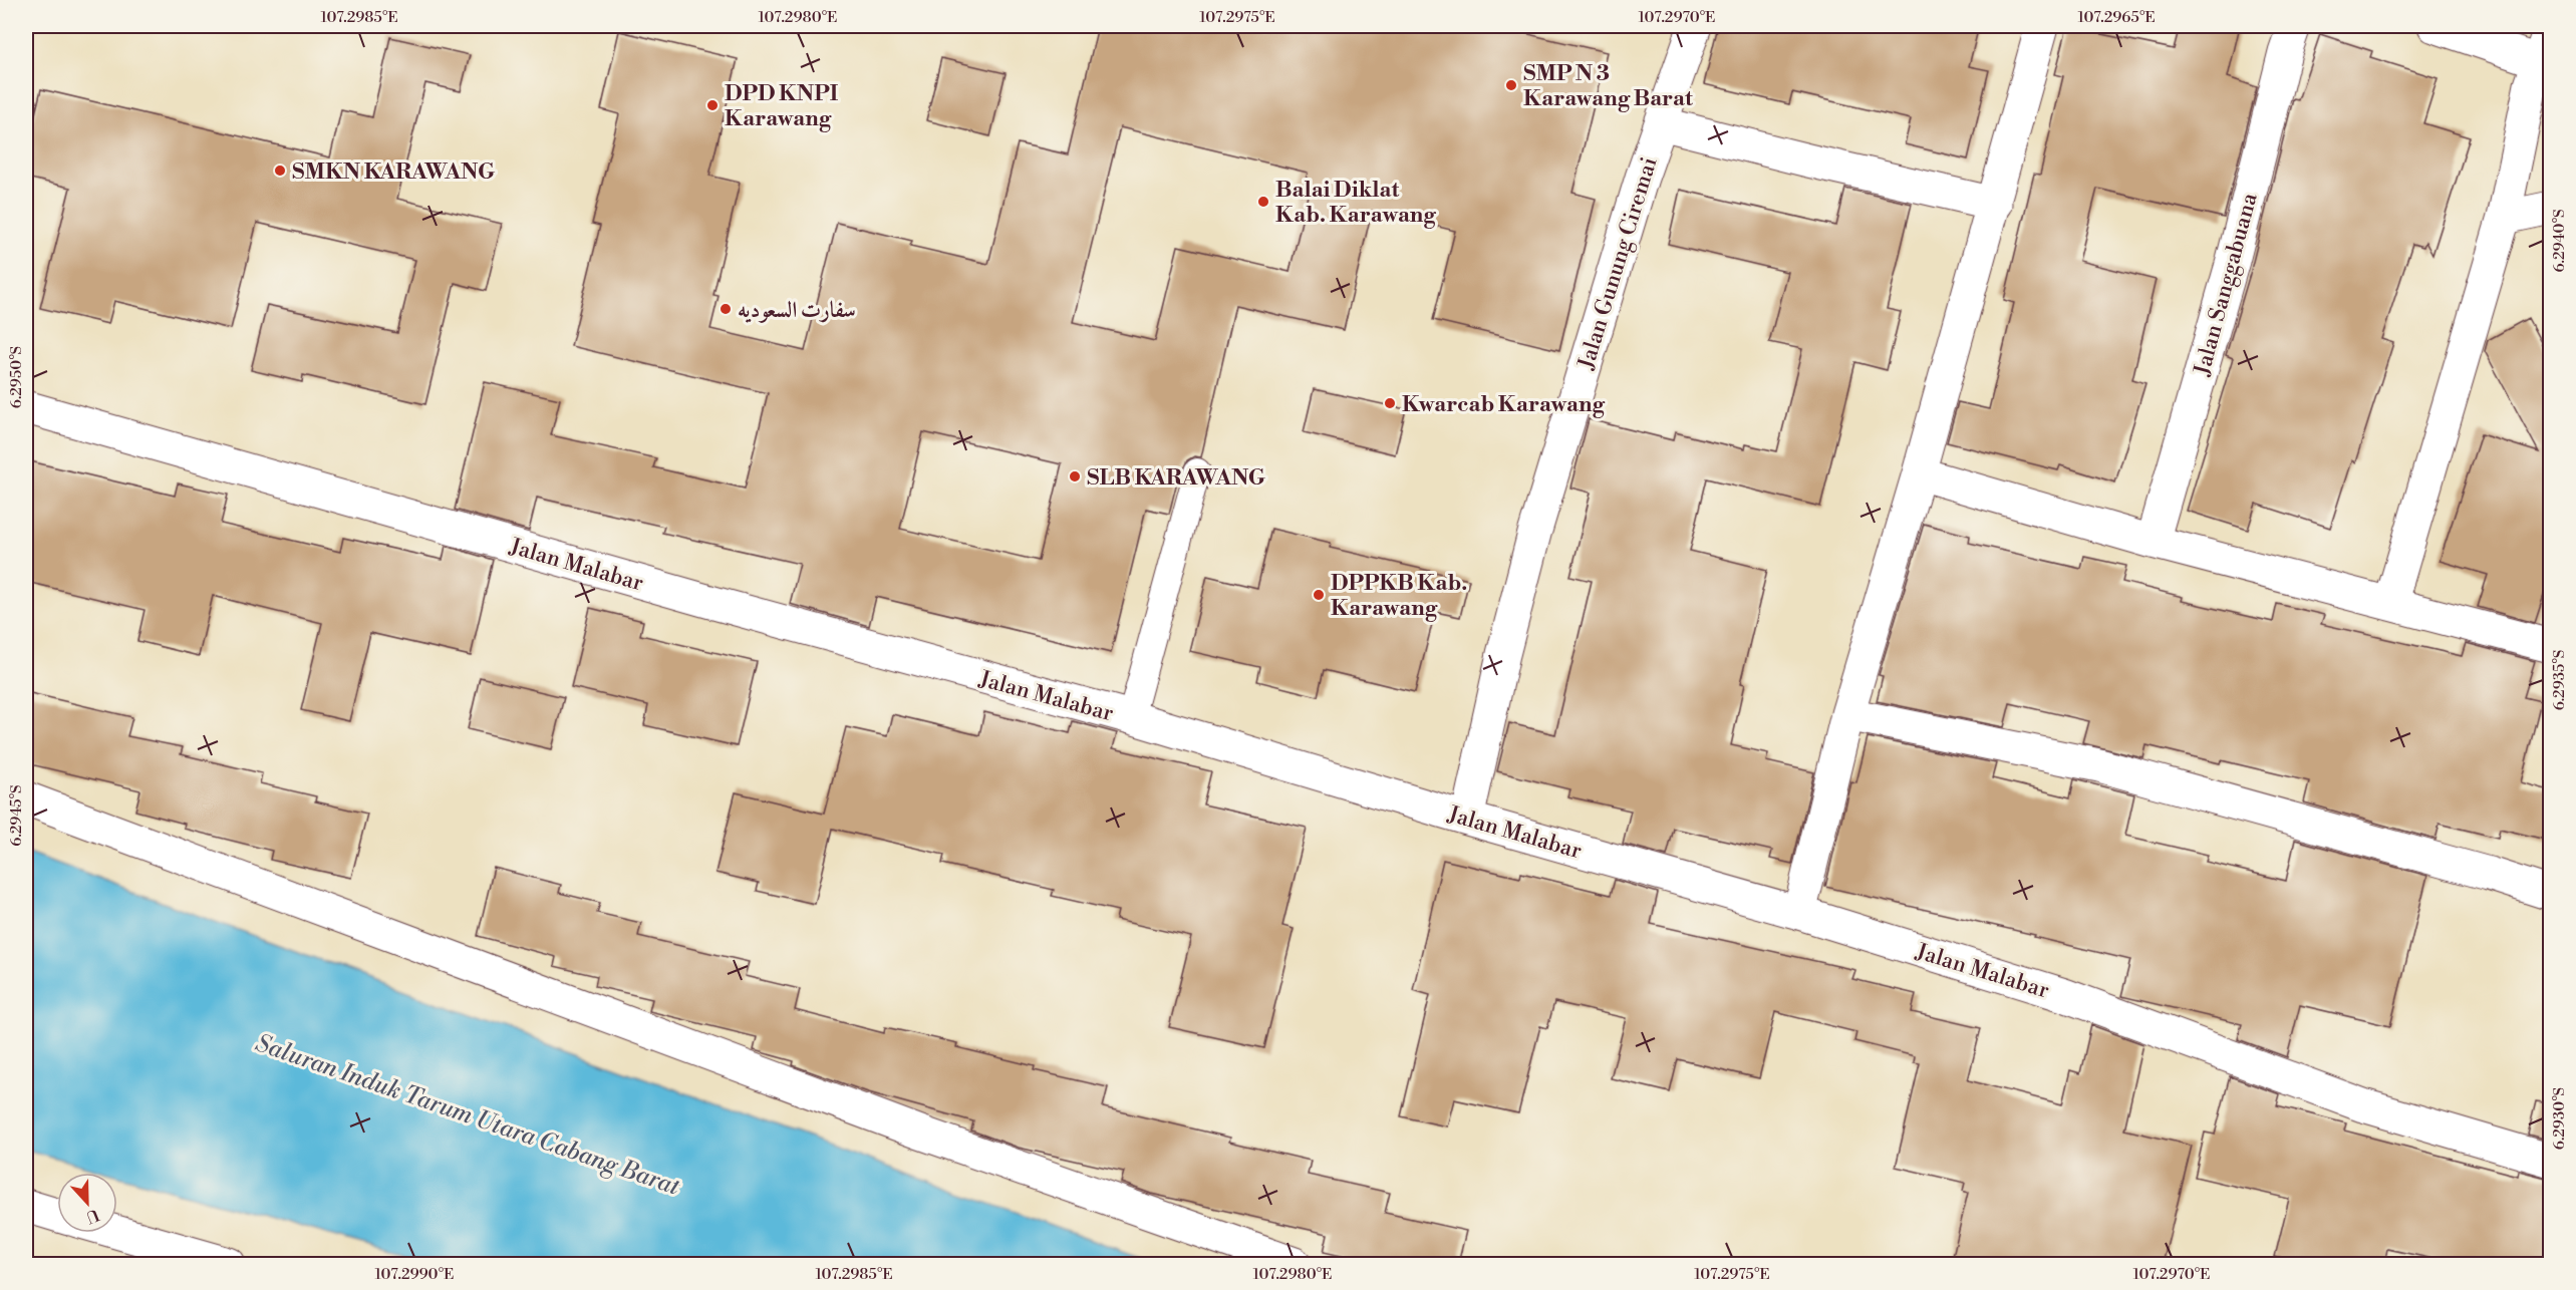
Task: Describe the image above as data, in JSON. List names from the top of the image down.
{
  "streets": {
    "street": ["Jalan Gunung Ciremai", "Jalan Sanggabuana", "Jalan Malabar"]
  },
  "crossings": [
    ["Jalan Gunung Ciremai", "Jalan Malabar"]
  ],
  "water": ["Saluran Induk Tarum Utara Cabang Barat"],
  "places": [
    "SMP N 3 Karawang Barat",
    "DPD KNPI Karawang",
    "SMKN KARAWANG",
    "Balai Diklat Kab. Karawang",
    "سفارت السعوديه",
    "Kwarcab Karawang",
    "SLB KARAWANG",
    "DPPKB Kab. Karawang"
  ],
  "north": "bottom",
  "coordinates": [
    "107.2985°E",
    "107.2980°E",
    "107.2975°E",
    "107.2970°E",
    "107.2965°E",
    "6.2940°S",
    "6.2950°S",
    "6.2935°S",
    "6.2945°S",
    "6.2930°S",
    "107.2990°E"
  ]
}
